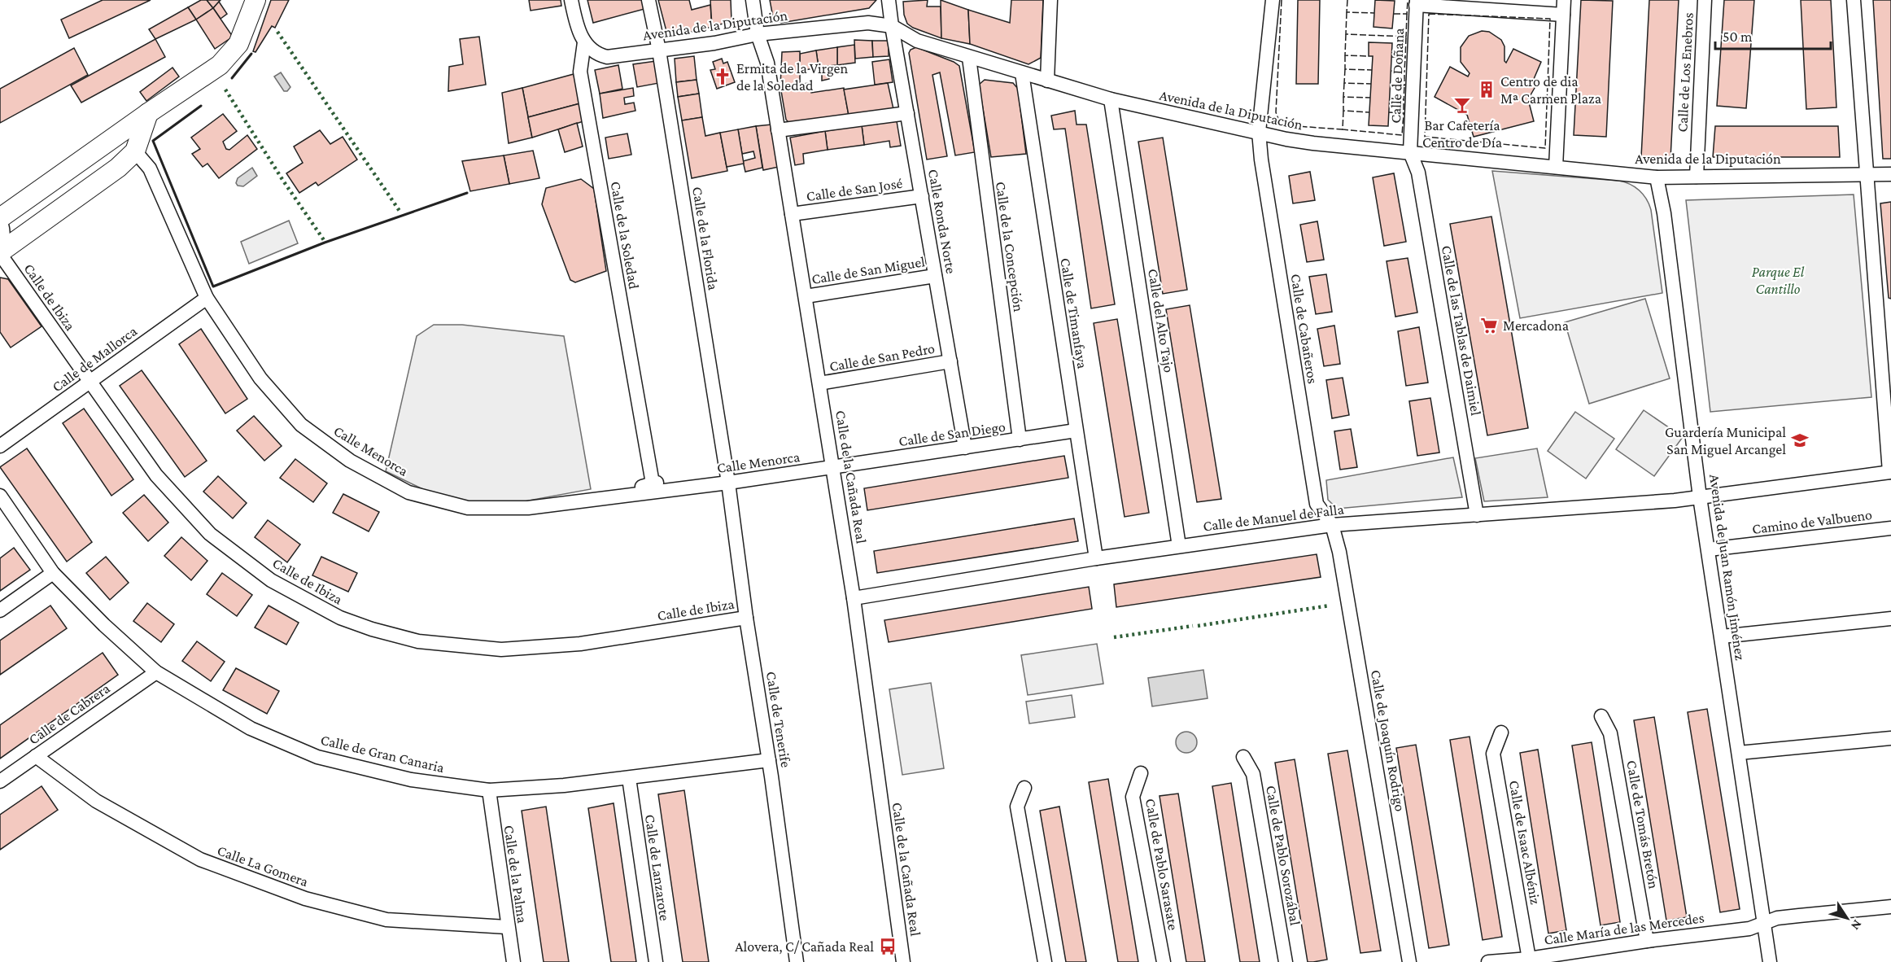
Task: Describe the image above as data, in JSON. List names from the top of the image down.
{
  "streets": {
    "street": [
      "Avenida de la Diputación",
      "Calle de Los Enebros",
      "Calle de Doñana",
      "Calle de San José",
      "Calle Ronda Norte",
      "Calle de la Soledad",
      "Calle de la Florida",
      "Calle de la Concepción",
      "Calle de San Miguel",
      "Calle de Ibiza",
      "Calle de Timanfaya",
      "Calle del Alto Tajo",
      "Calle de Cabañeros",
      "Calle de las Tablas de Daimiel",
      "Calle de San Pedro",
      "Calle de Mallorca",
      "Calle de San Diego",
      "Calle Menorca",
      "Calle de la Cañada Real",
      "Calle de Manuel de Falla",
      "Camino de Valbueno",
      "Avenida de Juan Ramón Jiménez",
      "Calle de Cabrera",
      "Calle de Tenerife",
      "Calle de Joaquín Rodrigo",
      "Calle de Gran Canaria",
      "Calle de Tomás Bretón",
      "Calle de Isaac Albéniz",
      "Calle de Pablo Sorozábal",
      "Calle de Pablo Sarasate",
      "Calle La Gomera",
      "Calle de Lanzarote",
      "Calle de la Palma",
      "Calle María de las Mercedes"
    ]
  },
  "crossings": [
    ["Avenida de la Diputación", "Calle de Los Enebros"],
    ["Avenida de la Diputación", "Calle de Doñana"],
    ["Avenida de la Diputación", "Calle Ronda Norte"],
    ["Avenida de la Diputación", "Calle de la Soledad"],
    ["Avenida de la Diputación", "Calle de la Florida"],
    ["Avenida de la Diputación", "Calle de la Concepción"],
    ["Avenida de la Diputación", "Calle de Timanfaya"],
    ["Avenida de la Diputación", "Calle del Alto Tajo"],
    ["Avenida de la Diputación", "Calle de Cabañeros"],
    ["Avenida de la Diputación", "Calle de las Tablas de Daimiel"],
    ["Avenida de la Diputación", "Calle de la Cañada Real"],
    ["Avenida de la Diputación", "Avenida de Juan Ramón Jiménez"],
    ["Calle de Doñana", "Calle de las Tablas de Daimiel"],
    ["Calle de San José", "Calle Ronda Norte"],
    ["Calle de San José", "Calle de la Cañada Real"],
    ["Calle Ronda Norte", "Calle de San Miguel"],
    ["Calle Ronda Norte", "Calle de San Pedro"],
    ["Calle Ronda Norte", "Calle de San Diego"],
    ["Calle de la Soledad", "Calle Menorca"],
    ["Calle de la Florida", "Calle Menorca"],
    ["Calle de la Florida", "Calle de Tenerife"],
    ["Calle de la Concepción", "Calle de San Diego"],
    ["Calle de San Miguel", "Calle de la Cañada Real"],
    ["Calle de Ibiza", "Calle de Mallorca"],
    ["Calle de Ibiza", "Calle de Tenerife"],
    ["Calle de Timanfaya", "Calle de San Diego"],
    ["Calle de Timanfaya", "Calle de Manuel de Falla"],
    ["Calle del Alto Tajo", "Calle de Manuel de Falla"],
    ["Calle de Cabañeros", "Calle de Manuel de Falla"],
    ["Calle de Cabañeros", "Calle de Joaquín Rodrigo"],
    ["Calle de las Tablas de Daimiel", "Calle de Manuel de Falla"],
    ["Calle de San Pedro", "Calle de la Cañada Real"],
    ["Calle de Mallorca", "Calle Menorca"],
    ["Calle de San Diego", "Calle Menorca"],
    ["Calle de San Diego", "Calle de la Cañada Real"],
    ["Calle Menorca", "Calle de la Cañada Real"],
    ["Calle Menorca", "Calle de Tenerife"],
    ["Calle de la Cañada Real", "Calle de Manuel de Falla"],
    ["Calle de Manuel de Falla", "Avenida de Juan Ramón Jiménez"],
    ["Calle de Manuel de Falla", "Calle de Joaquín Rodrigo"],
    ["Camino de Valbueno", "Avenida de Juan Ramón Jiménez"],
    ["Avenida de Juan Ramón Jiménez", "Calle María de las Mercedes"],
    ["Calle de Cabrera", "Calle de Gran Canaria"],
    ["Calle de Cabrera", "Calle La Gomera"],
    ["Calle de Tenerife", "Calle de Gran Canaria"],
    ["Calle de Gran Canaria", "Calle de Lanzarote"],
    ["Calle de Gran Canaria", "Calle de la Palma"],
    ["Calle de Tomás Bretón", "Calle María de las Mercedes"],
    ["Calle de Isaac Albéniz", "Calle María de las Mercedes"],
    ["Calle La Gomera", "Calle de la Palma"]
  ],
  "parks": ["Parque El Cantillo"],
  "places": {
    "church": ["Ermita de la Virgen de la Soledad"],
    "building": ["Centro de dia Mª Carmen Plaza"],
    "bar": ["Bar Cafetería Centro de Día"],
    "supermarket": ["Mercadona"],
    "school or university": ["Guardería Municipal San Miguel Arcangel"],
    "bus stop": ["Alovera, C/ Cañada Real"]
  },
  "scale_bar": "50 m",
  "north": "bottom right"
}
